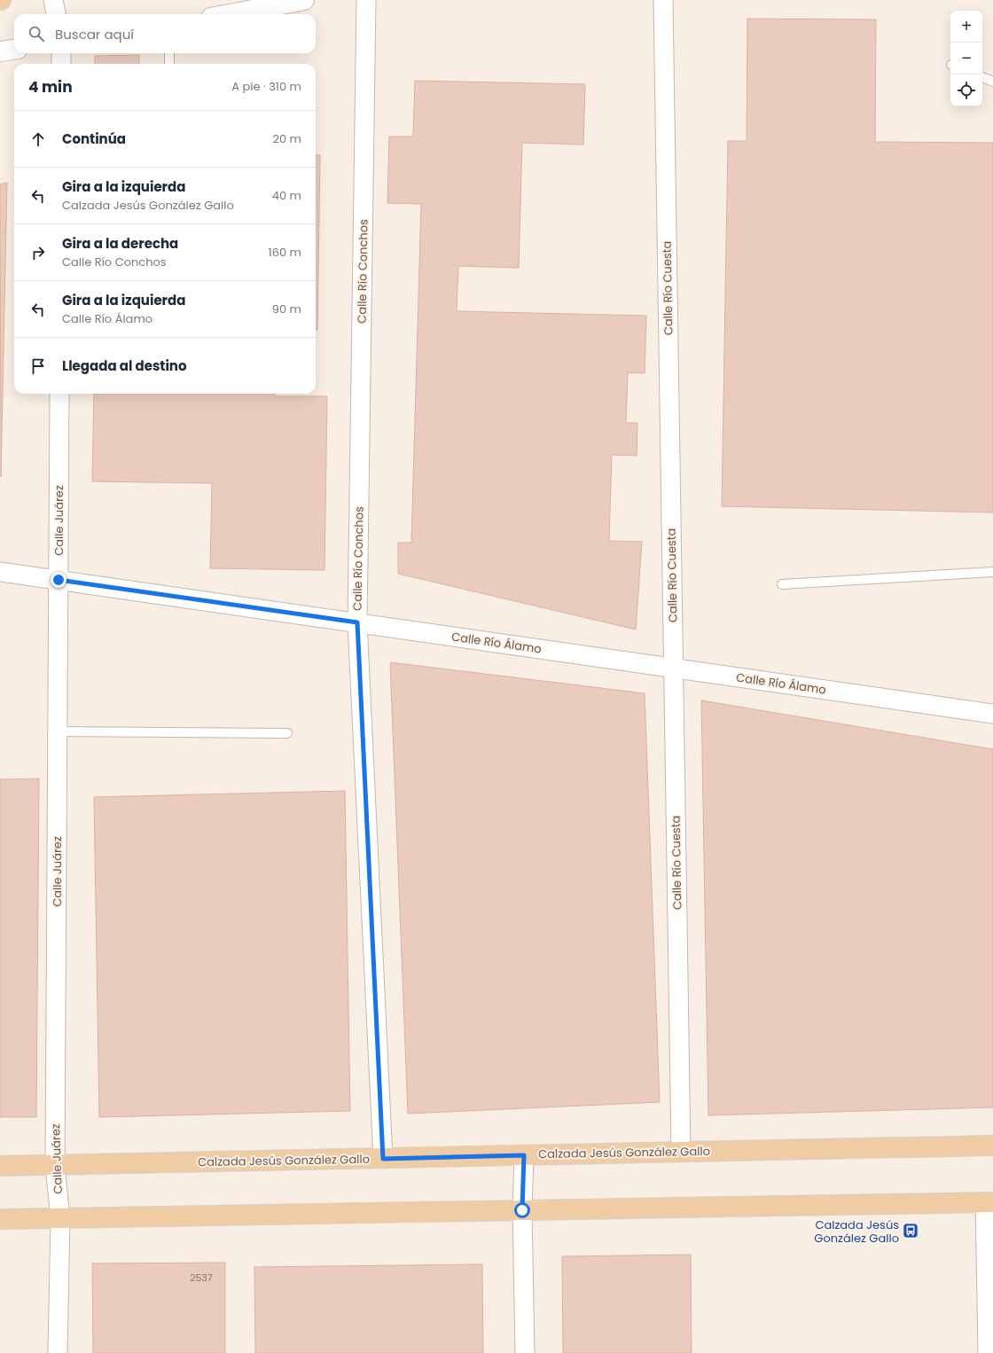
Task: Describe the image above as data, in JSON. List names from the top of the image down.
{
  "streets": {
    "main road": ["Calzada Jesús González Gallo"],
    "street": [
      "Calle Río Conchos",
      "Calle Río Cuesta",
      "Calle Juárez",
      "Calle Río Álamo"
    ]
  },
  "crossings": [
    ["Calle Río Conchos", "Calle Río Álamo"],
    ["Calle Río Conchos", "Calzada Jesús González Gallo"],
    ["Calle Río Cuesta", "Calle Río Álamo"],
    ["Calle Río Cuesta", "Calzada Jesús González Gallo"],
    ["Calle Juárez", "Calle Río Álamo"],
    ["Calle Juárez", "Calzada Jesús González Gallo"]
  ],
  "places": {
    "bus stop": ["Calzada Jesús González Gallo"]
  },
  "house_numbers": ["2537"],
  "page": {
    "map_buttons": ["+", "−"],
    "search": "Buscar aquí",
    "heading": ["4 min", "A pie · 310 m"],
    "list": [
      ["Continúa", "20 m"],
      ["Gira a la izquierda", "Calzada Jesús González Gallo", "40 m"],
      ["Gira a la derecha", "Calle Río Conchos", "160 m"],
      ["Gira a la izquierda", "Calle Río Álamo", "90 m"],
      "Llegada al destino"
    ]
  }
}
